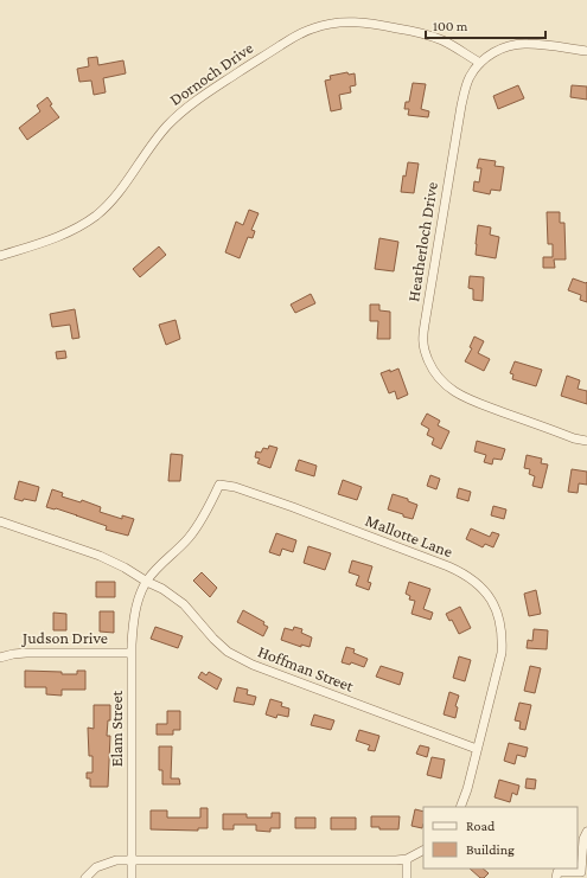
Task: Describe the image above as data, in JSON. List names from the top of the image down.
{
  "streets": {
    "street": [
      "Dornoch Drive",
      "Heatherloch Drive",
      "Mallotte Lane",
      "Judson Drive",
      "Hoffman Street",
      "Elam Street"
    ]
  },
  "crossings": [
    ["Dornoch Drive", "Heatherloch Drive"],
    ["Mallotte Lane", "Hoffman Street"],
    ["Mallotte Lane", "Elam Street"],
    ["Judson Drive", "Elam Street"],
    ["Hoffman Street", "Elam Street"]
  ],
  "legend": ["Road", "Building"],
  "scale_bar": "100 m"
}
